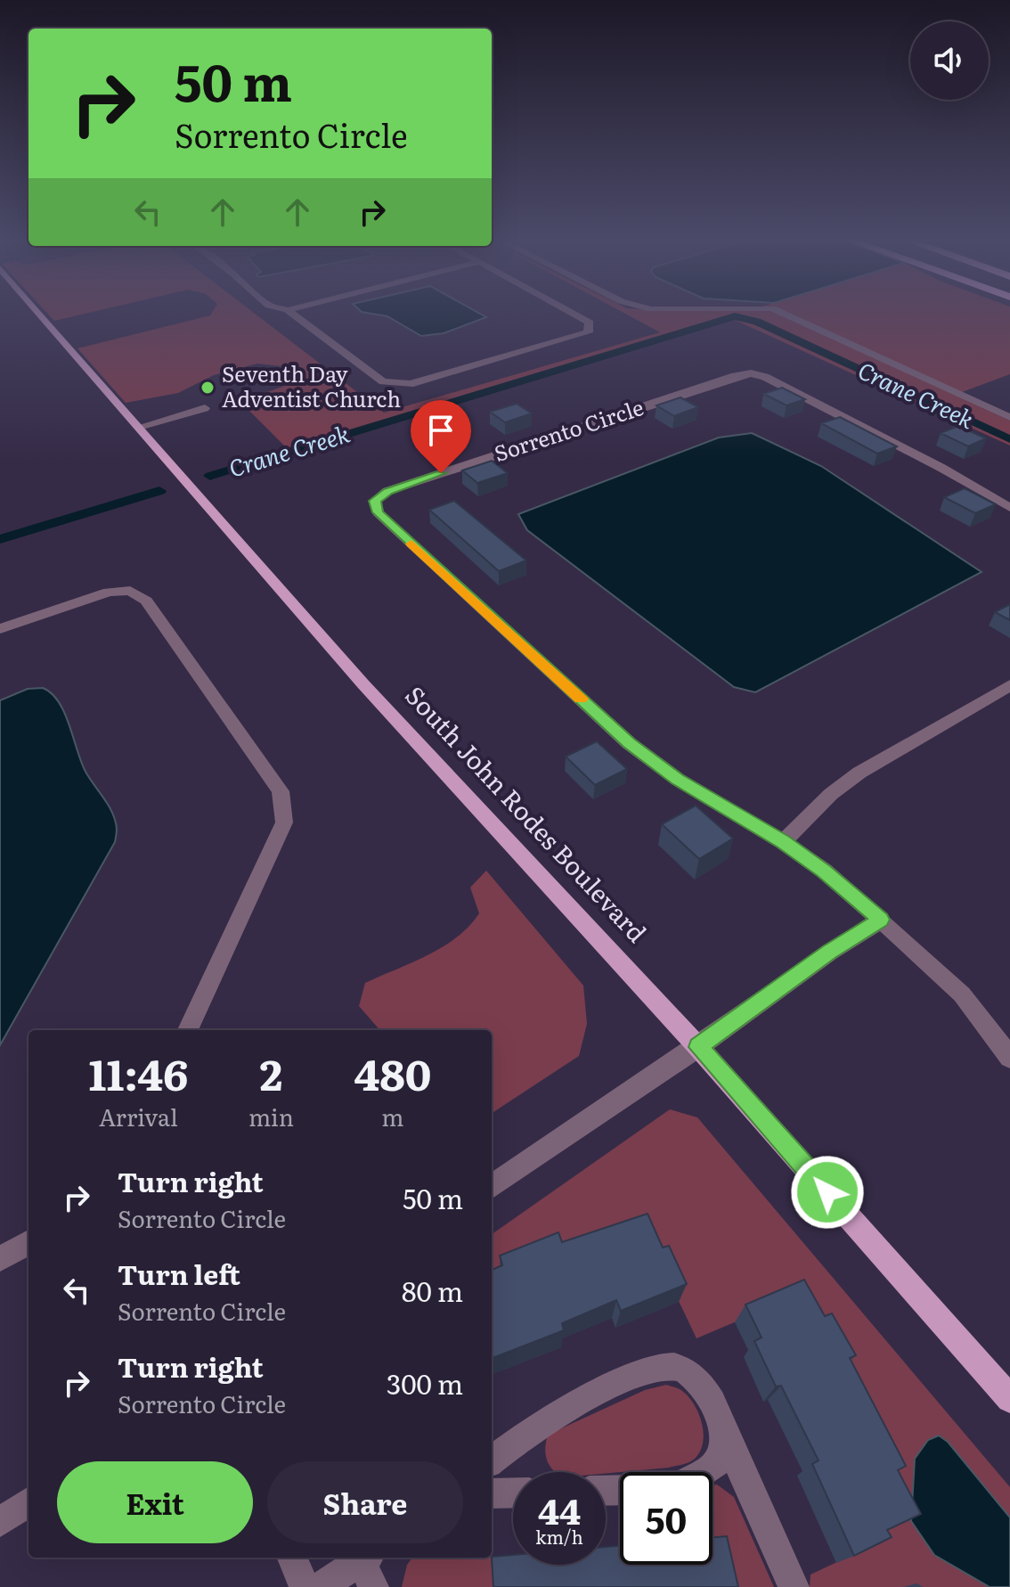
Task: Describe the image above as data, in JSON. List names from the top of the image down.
{
  "streets": {
    "main road": ["South John Rodes Boulevard"],
    "street": ["Sorrento Circle"]
  },
  "water": ["Crane Creek"],
  "places": ["Seventh Day Adventist Church"],
  "page": {
    "turn": ["50 m", "Sorrento Circle"],
    "eta": [
      "11:46",
      "Arrival",
      "2",
      "min",
      "480",
      "m"
    ],
    "list": [
      {
        "name": "Turn right",
        "note": "Sorrento Circle",
        "value": "50 m"
      },
      {
        "name": "Turn left",
        "note": "Sorrento Circle",
        "value": "80 m"
      },
      {
        "name": "Turn right",
        "note": "Sorrento Circle",
        "value": "300 m"
      }
    ],
    "buttons": ["Exit", "Share"],
    "speed": "44 km/h",
    "limit": "50"
  }
}
